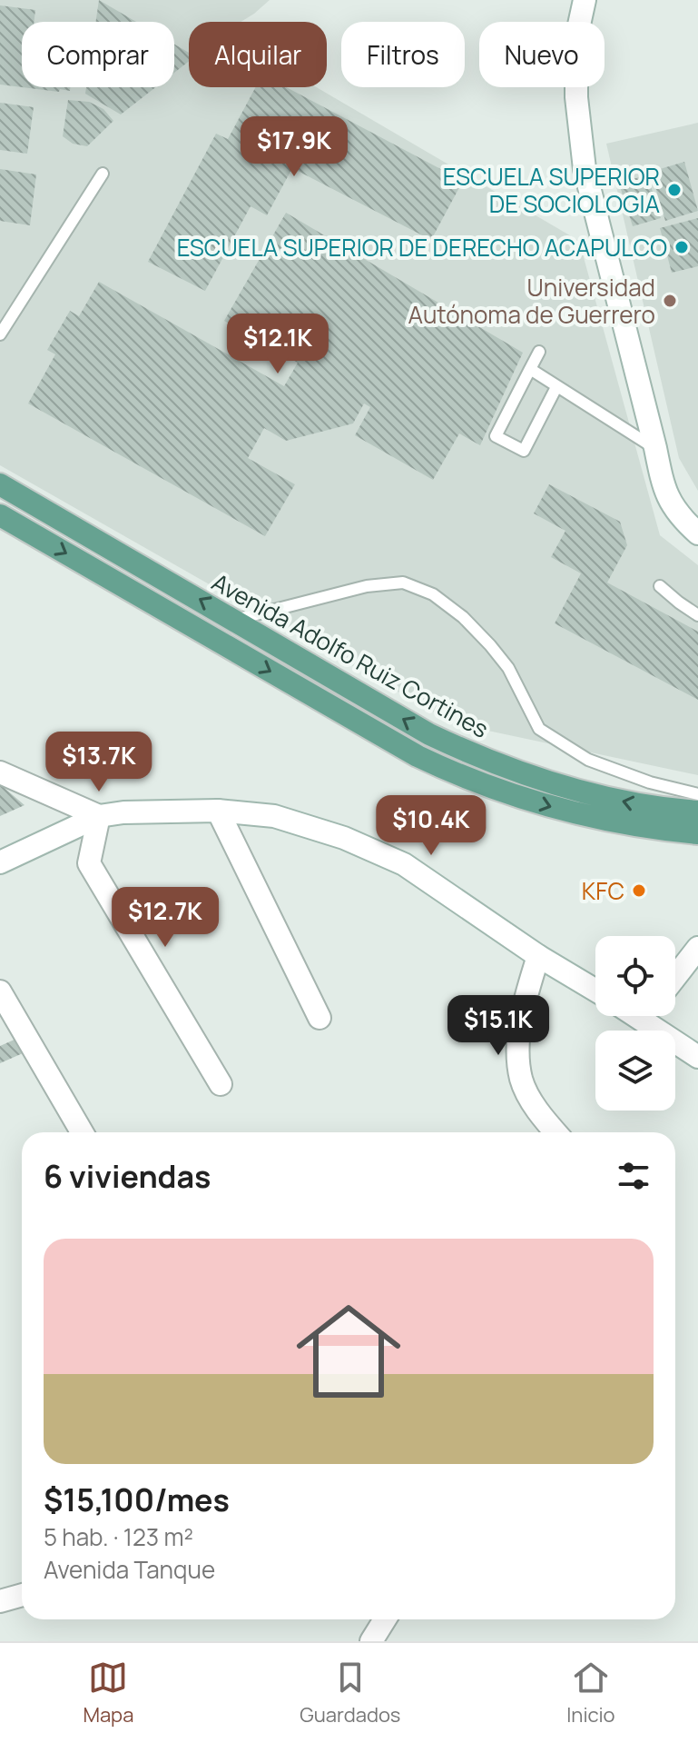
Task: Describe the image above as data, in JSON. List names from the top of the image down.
{
  "streets": {
    "main road": ["Avenida Adolfo Ruiz Cortines"]
  },
  "places": [
    "ESCUELA SUPERIOR DE SOCIOLOGIA",
    "ESCUELA SUPERIOR DE DERECHO ACAPULCO",
    "Universidad Autónoma de Guerrero",
    "KFC"
  ],
  "page": {
    "chip": [
      "Comprar",
      "Alquilar",
      "Filtros",
      "Nuevo"
    ],
    "price": [
      "$17.9K",
      "$12.1K",
      "$13.7K",
      "$10.4K",
      "$12.7K",
      "$15.1K"
    ],
    "heading": "6 viviendas",
    "list": [
      {
        "name": "$15,100/mes",
        "note": "5 hab. · 123 m² · Avenida Tanque"
      }
    ],
    "tabs": ["Mapa", "Guardados", "Inicio"]
  }
}
